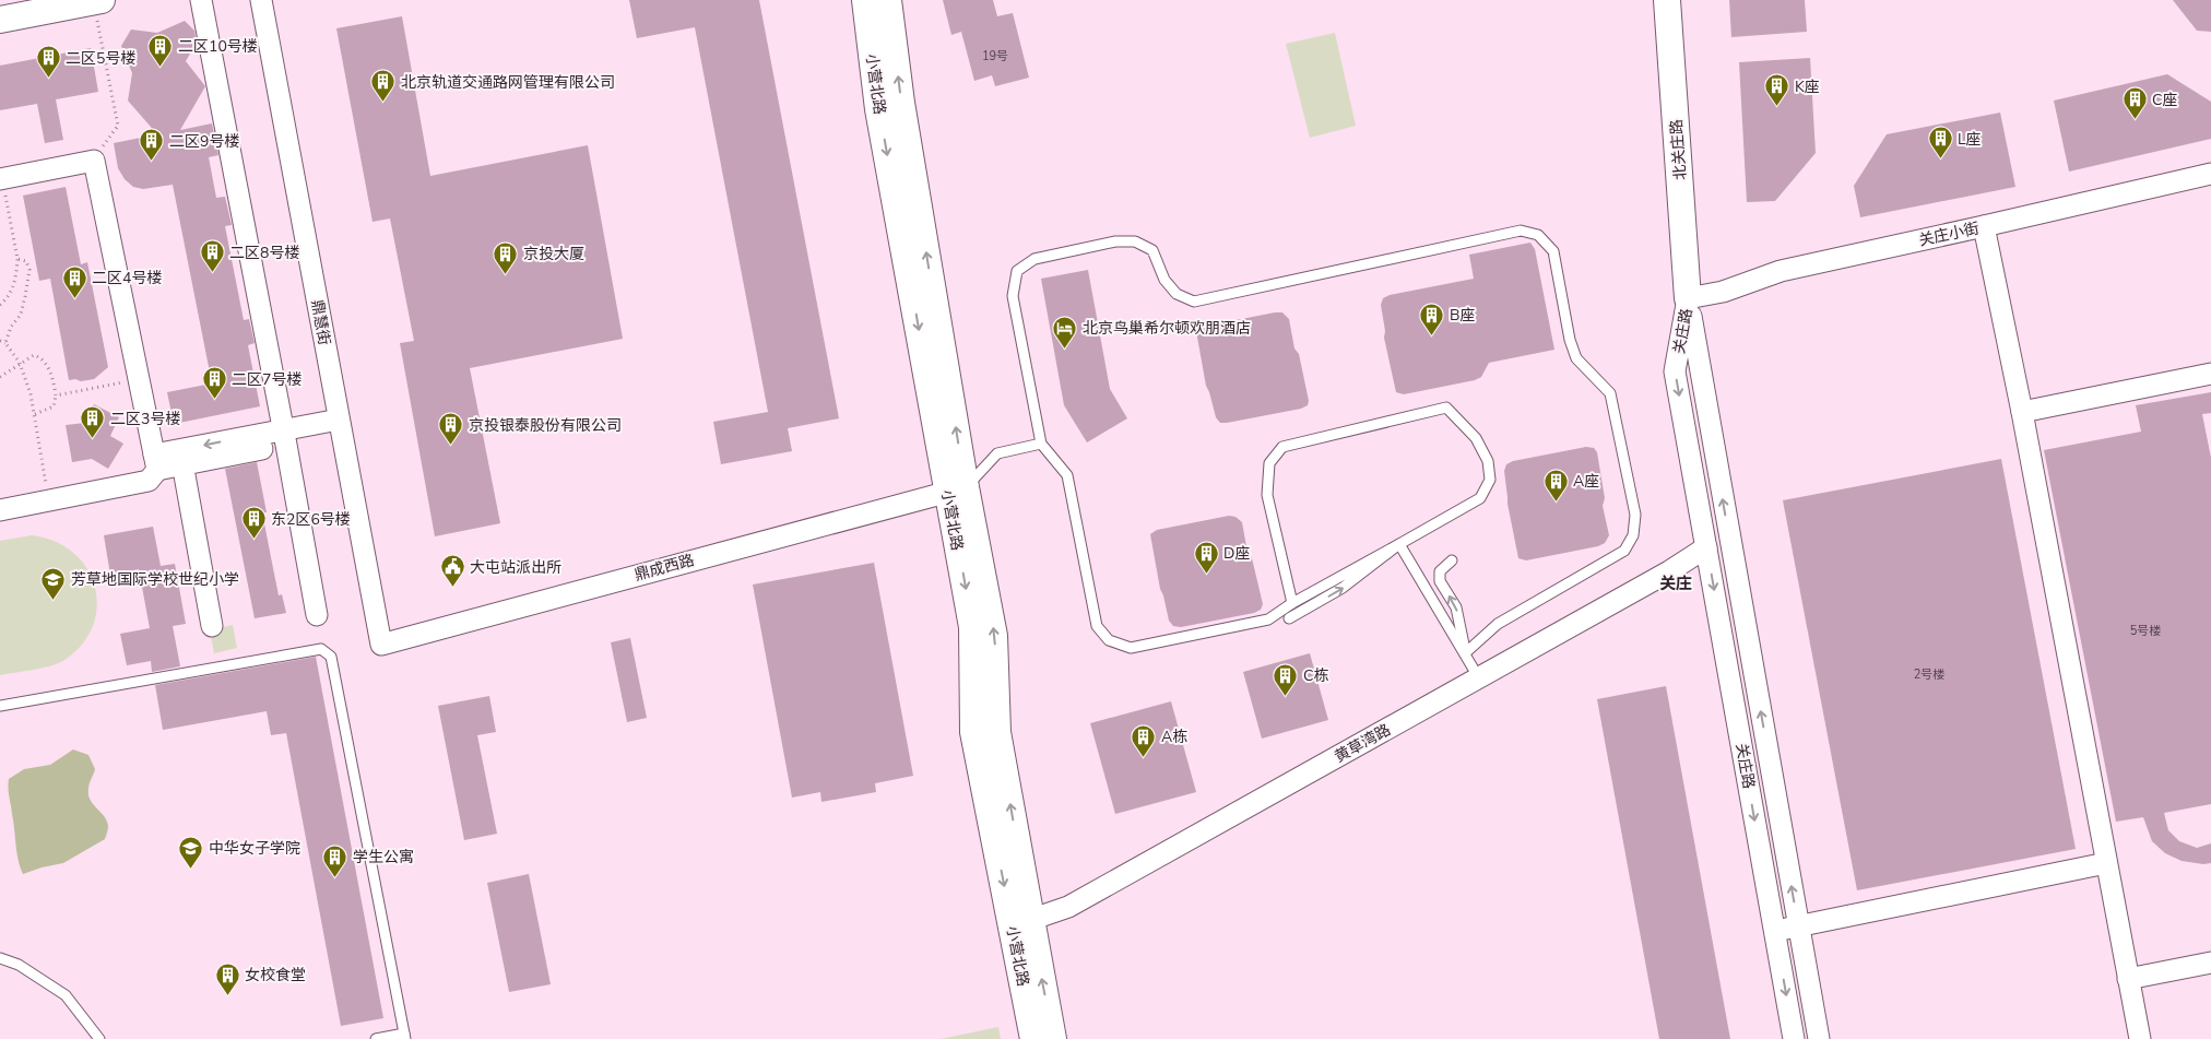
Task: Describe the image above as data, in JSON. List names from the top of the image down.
{
  "streets": {
    "street": [
      "小营北路",
      "北关庄路",
      "关庄小街",
      "鼎慧街",
      "关庄路",
      "鼎成西路",
      "黄草湾路"
    ]
  },
  "crossings": [
    ["小营北路", "鼎成西路"],
    ["小营北路", "黄草湾路"],
    ["北关庄路", "关庄小街"],
    ["北关庄路", "关庄路"],
    ["关庄小街", "关庄路"],
    ["鼎慧街", "鼎成西路"],
    ["关庄路", "黄草湾路"]
  ],
  "districts": ["关庄"],
  "places": {
    "building": [
      "二区10号楼",
      "二区5号楼",
      "北京轨道交通路网管理有限公司",
      "K座",
      "C座",
      "L座",
      "二区9号楼",
      "二区8号楼",
      "京投大厦",
      "二区4号楼",
      "B座",
      "二区7号楼",
      "二区3号楼",
      "京投银泰股份有限公司",
      "A座",
      "东2区6号楼",
      "D座",
      "C栋",
      "A栋",
      "学生公寓",
      "女校食堂"
    ],
    "hotel": ["北京鸟巢希尔顿欢朋酒店"],
    "public building": ["大屯站派出所"],
    "school or university": ["芳草地国际学校世纪小学", "中华女子学院"]
  },
  "house_numbers": ["19号", "5号楼", "2号楼"]
}
